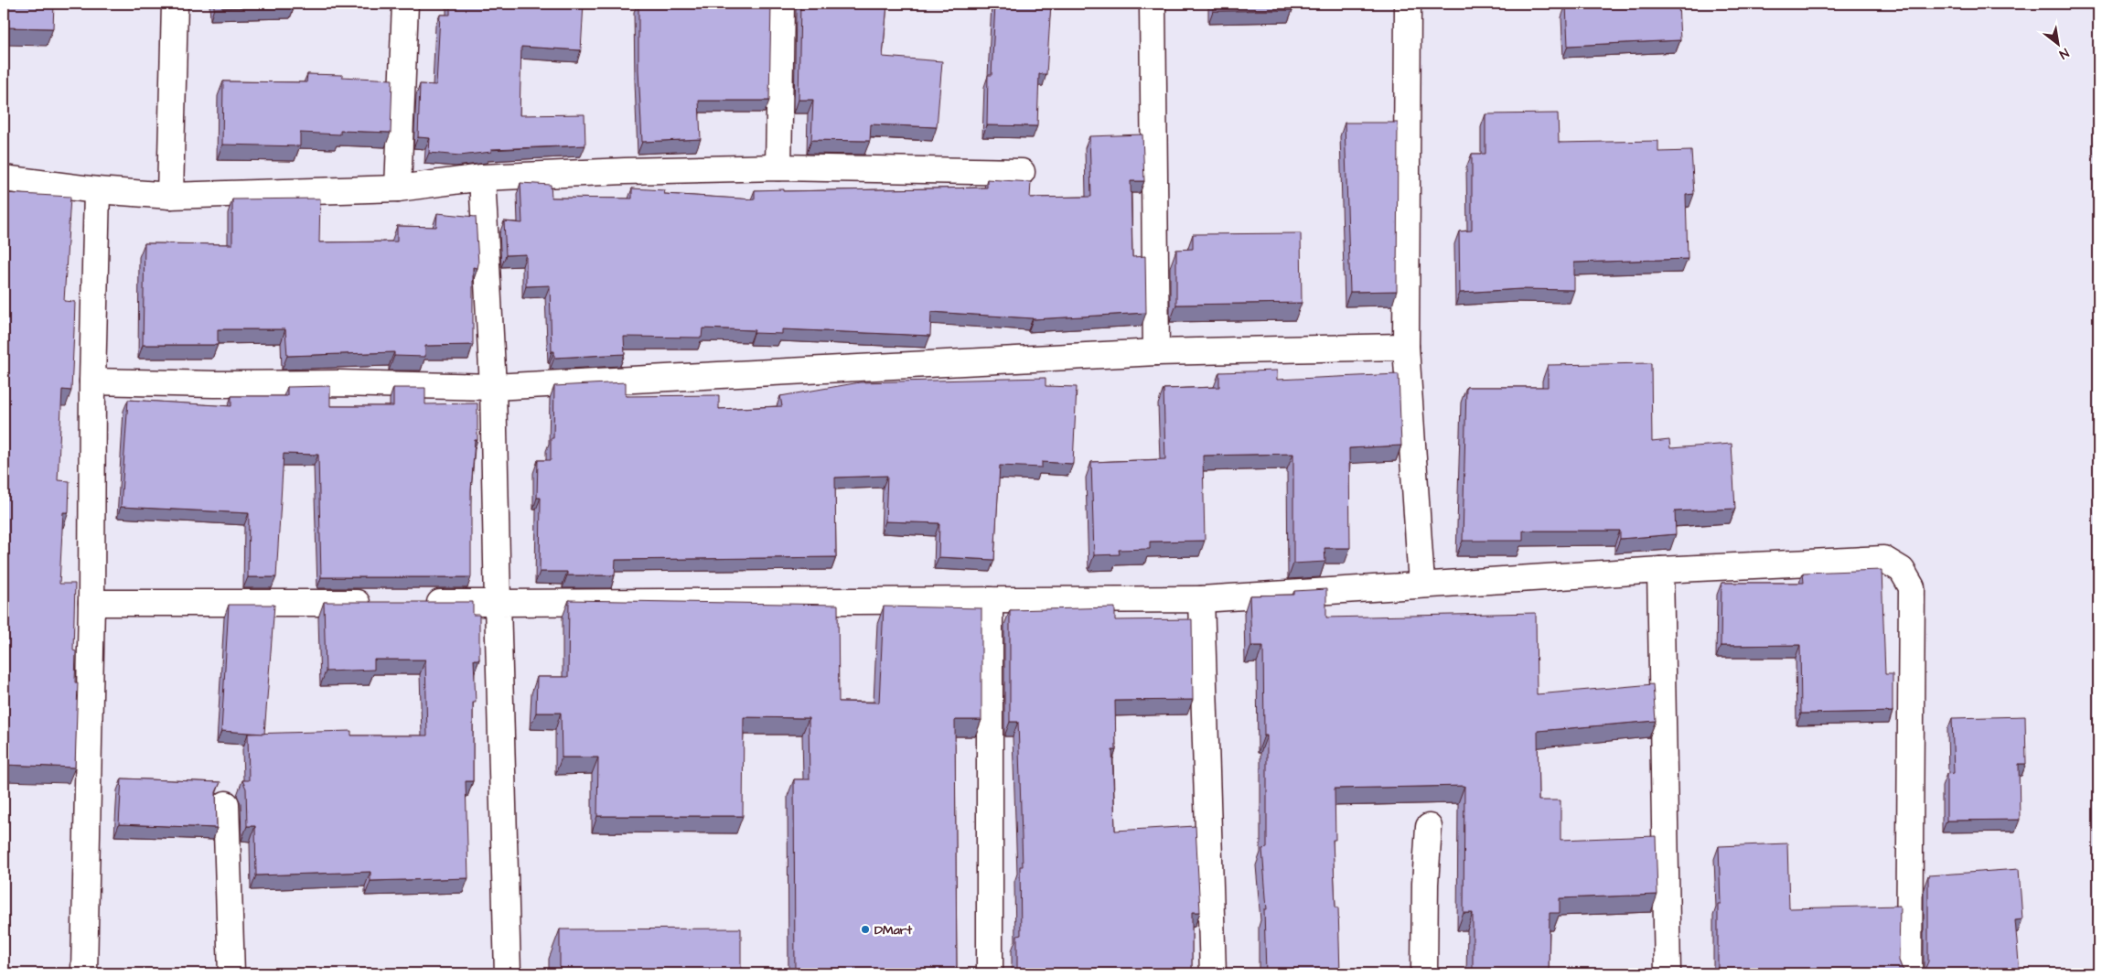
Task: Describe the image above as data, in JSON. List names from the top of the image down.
{
  "places": ["DMart"],
  "north": "bottom right"
}
